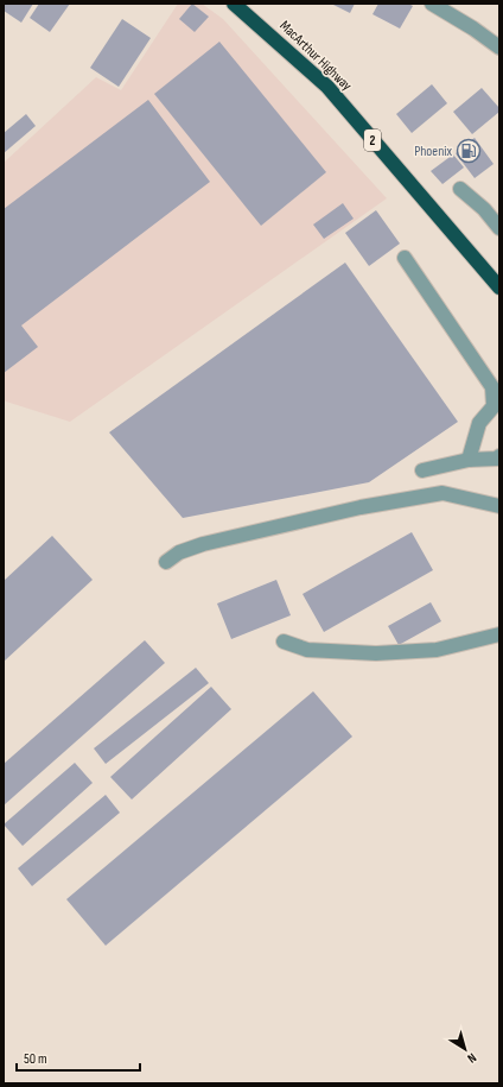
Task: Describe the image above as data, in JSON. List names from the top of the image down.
{
  "streets": {
    "highway": ["MacArthur Highway", "2"]
  },
  "places": {
    "fuel station": ["Phoenix"]
  },
  "scale_bar": "50 m",
  "north": "bottom right"
}
